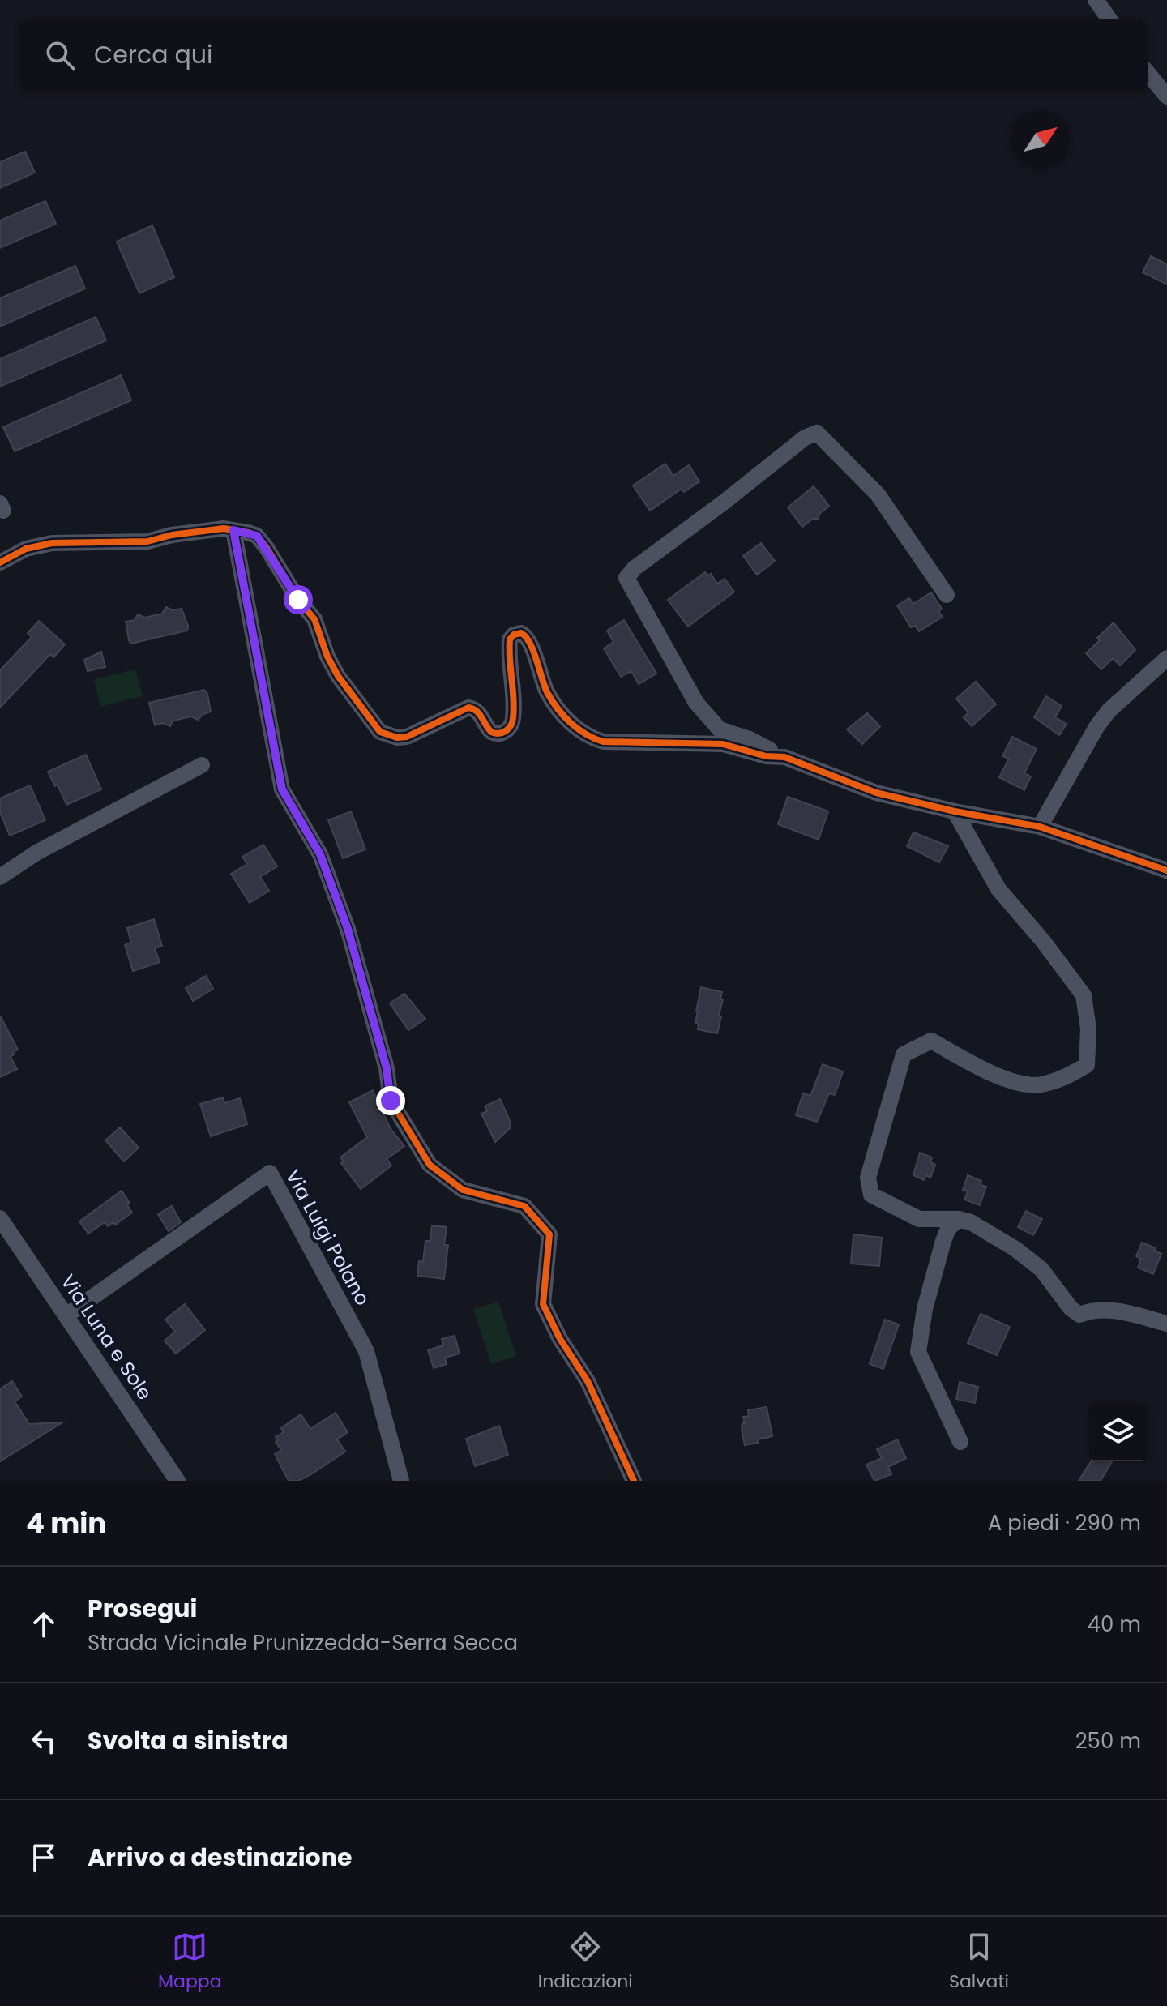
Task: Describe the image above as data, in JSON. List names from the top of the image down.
{
  "streets": {
    "street": ["Via Luigi Polano", "Via Luna e Sole"]
  },
  "crossings": [
    ["Via Luigi Polano", "Via Luna e Sole"]
  ],
  "north": "top right",
  "page": {
    "search": "Cerca qui",
    "heading": ["4 min", "A piedi · 290 m"],
    "list": [
      ["Prosegui", "Strada Vicinale Prunizzedda-Serra Secca", "40 m"],
      ["Svolta a sinistra", "250 m"],
      "Arrivo a destinazione"
    ],
    "nav": ["Mappa", "Indicazioni", "Salvati"]
  }
}
